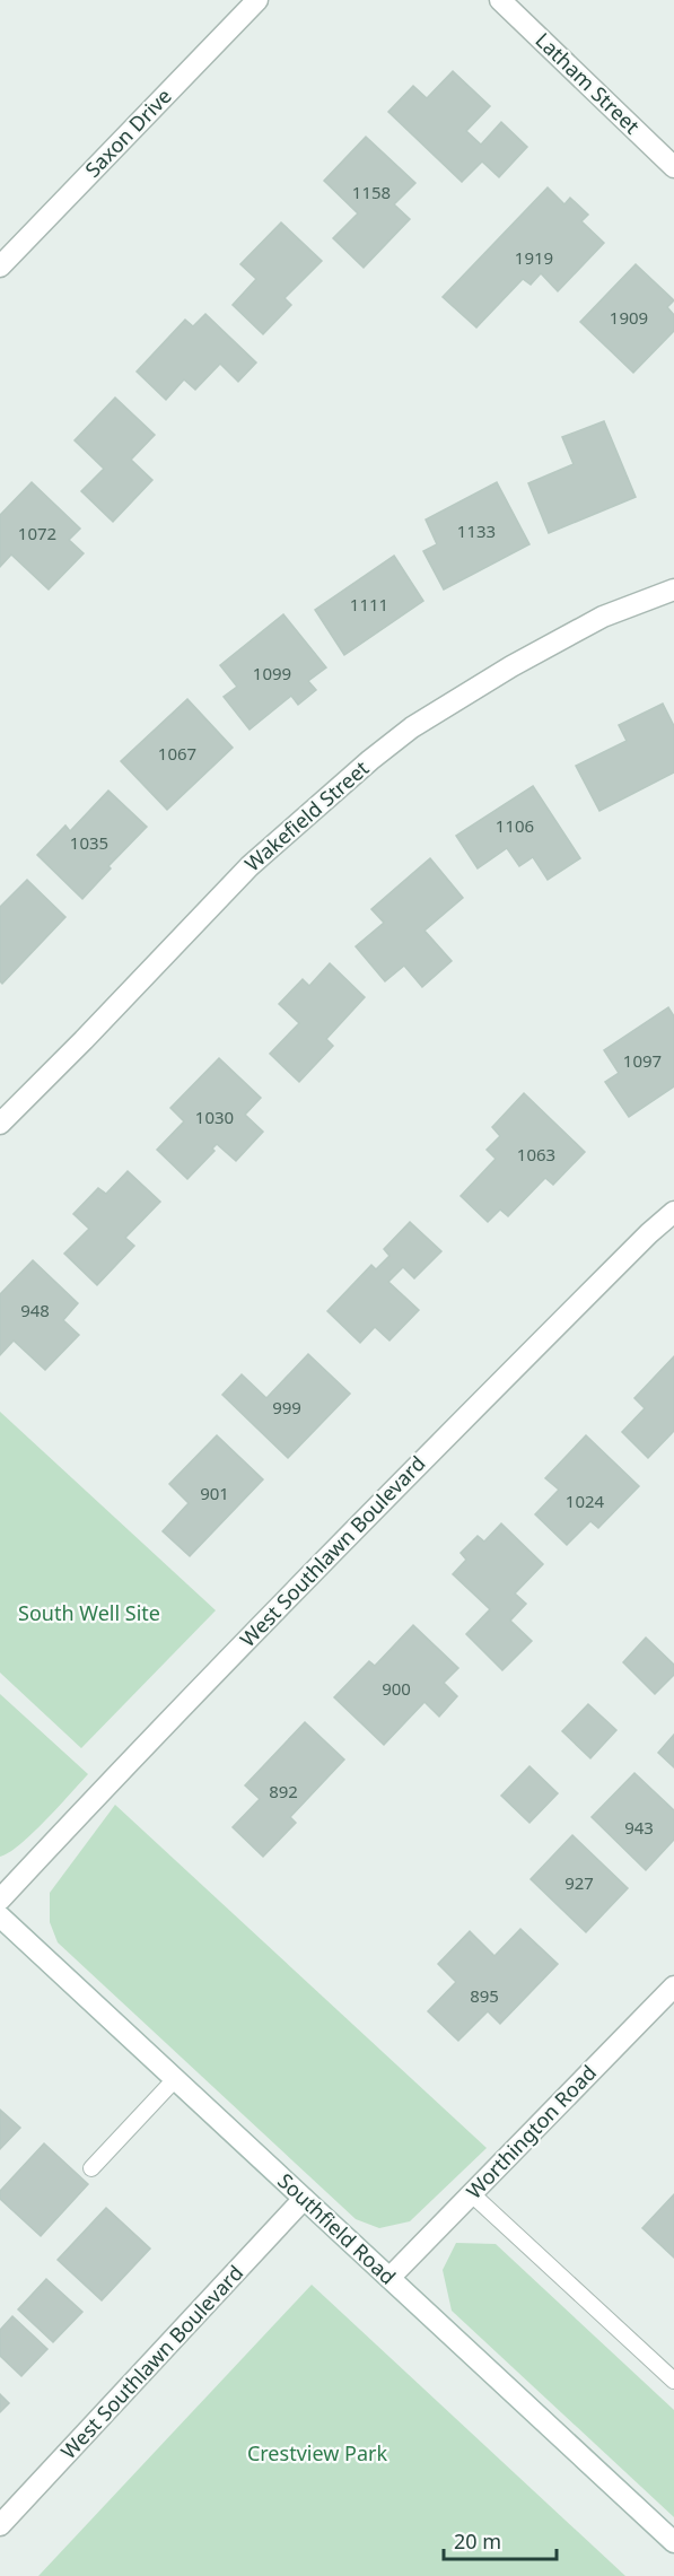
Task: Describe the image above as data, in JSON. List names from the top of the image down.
{
  "streets": {
    "street": [
      "Latham Street",
      "Saxon Drive",
      "Wakefield Street",
      "West Southlawn Boulevard",
      "Worthington Road",
      "Southfield Road"
    ]
  },
  "crossings": [
    ["West Southlawn Boulevard", "Southfield Road"],
    ["Worthington Road", "Southfield Road"]
  ],
  "parks": ["South Well Site", "Crestview Park"],
  "house_numbers": [
    "1158",
    "1919",
    "1909",
    "1133",
    "1072",
    "1111",
    "1099",
    "1067",
    "1106",
    "1035",
    "1097",
    "1030",
    "1063",
    "948",
    "999",
    "901",
    "1024",
    "900",
    "892",
    "943",
    "927",
    "895"
  ],
  "scale_bar": "20 m"
}
